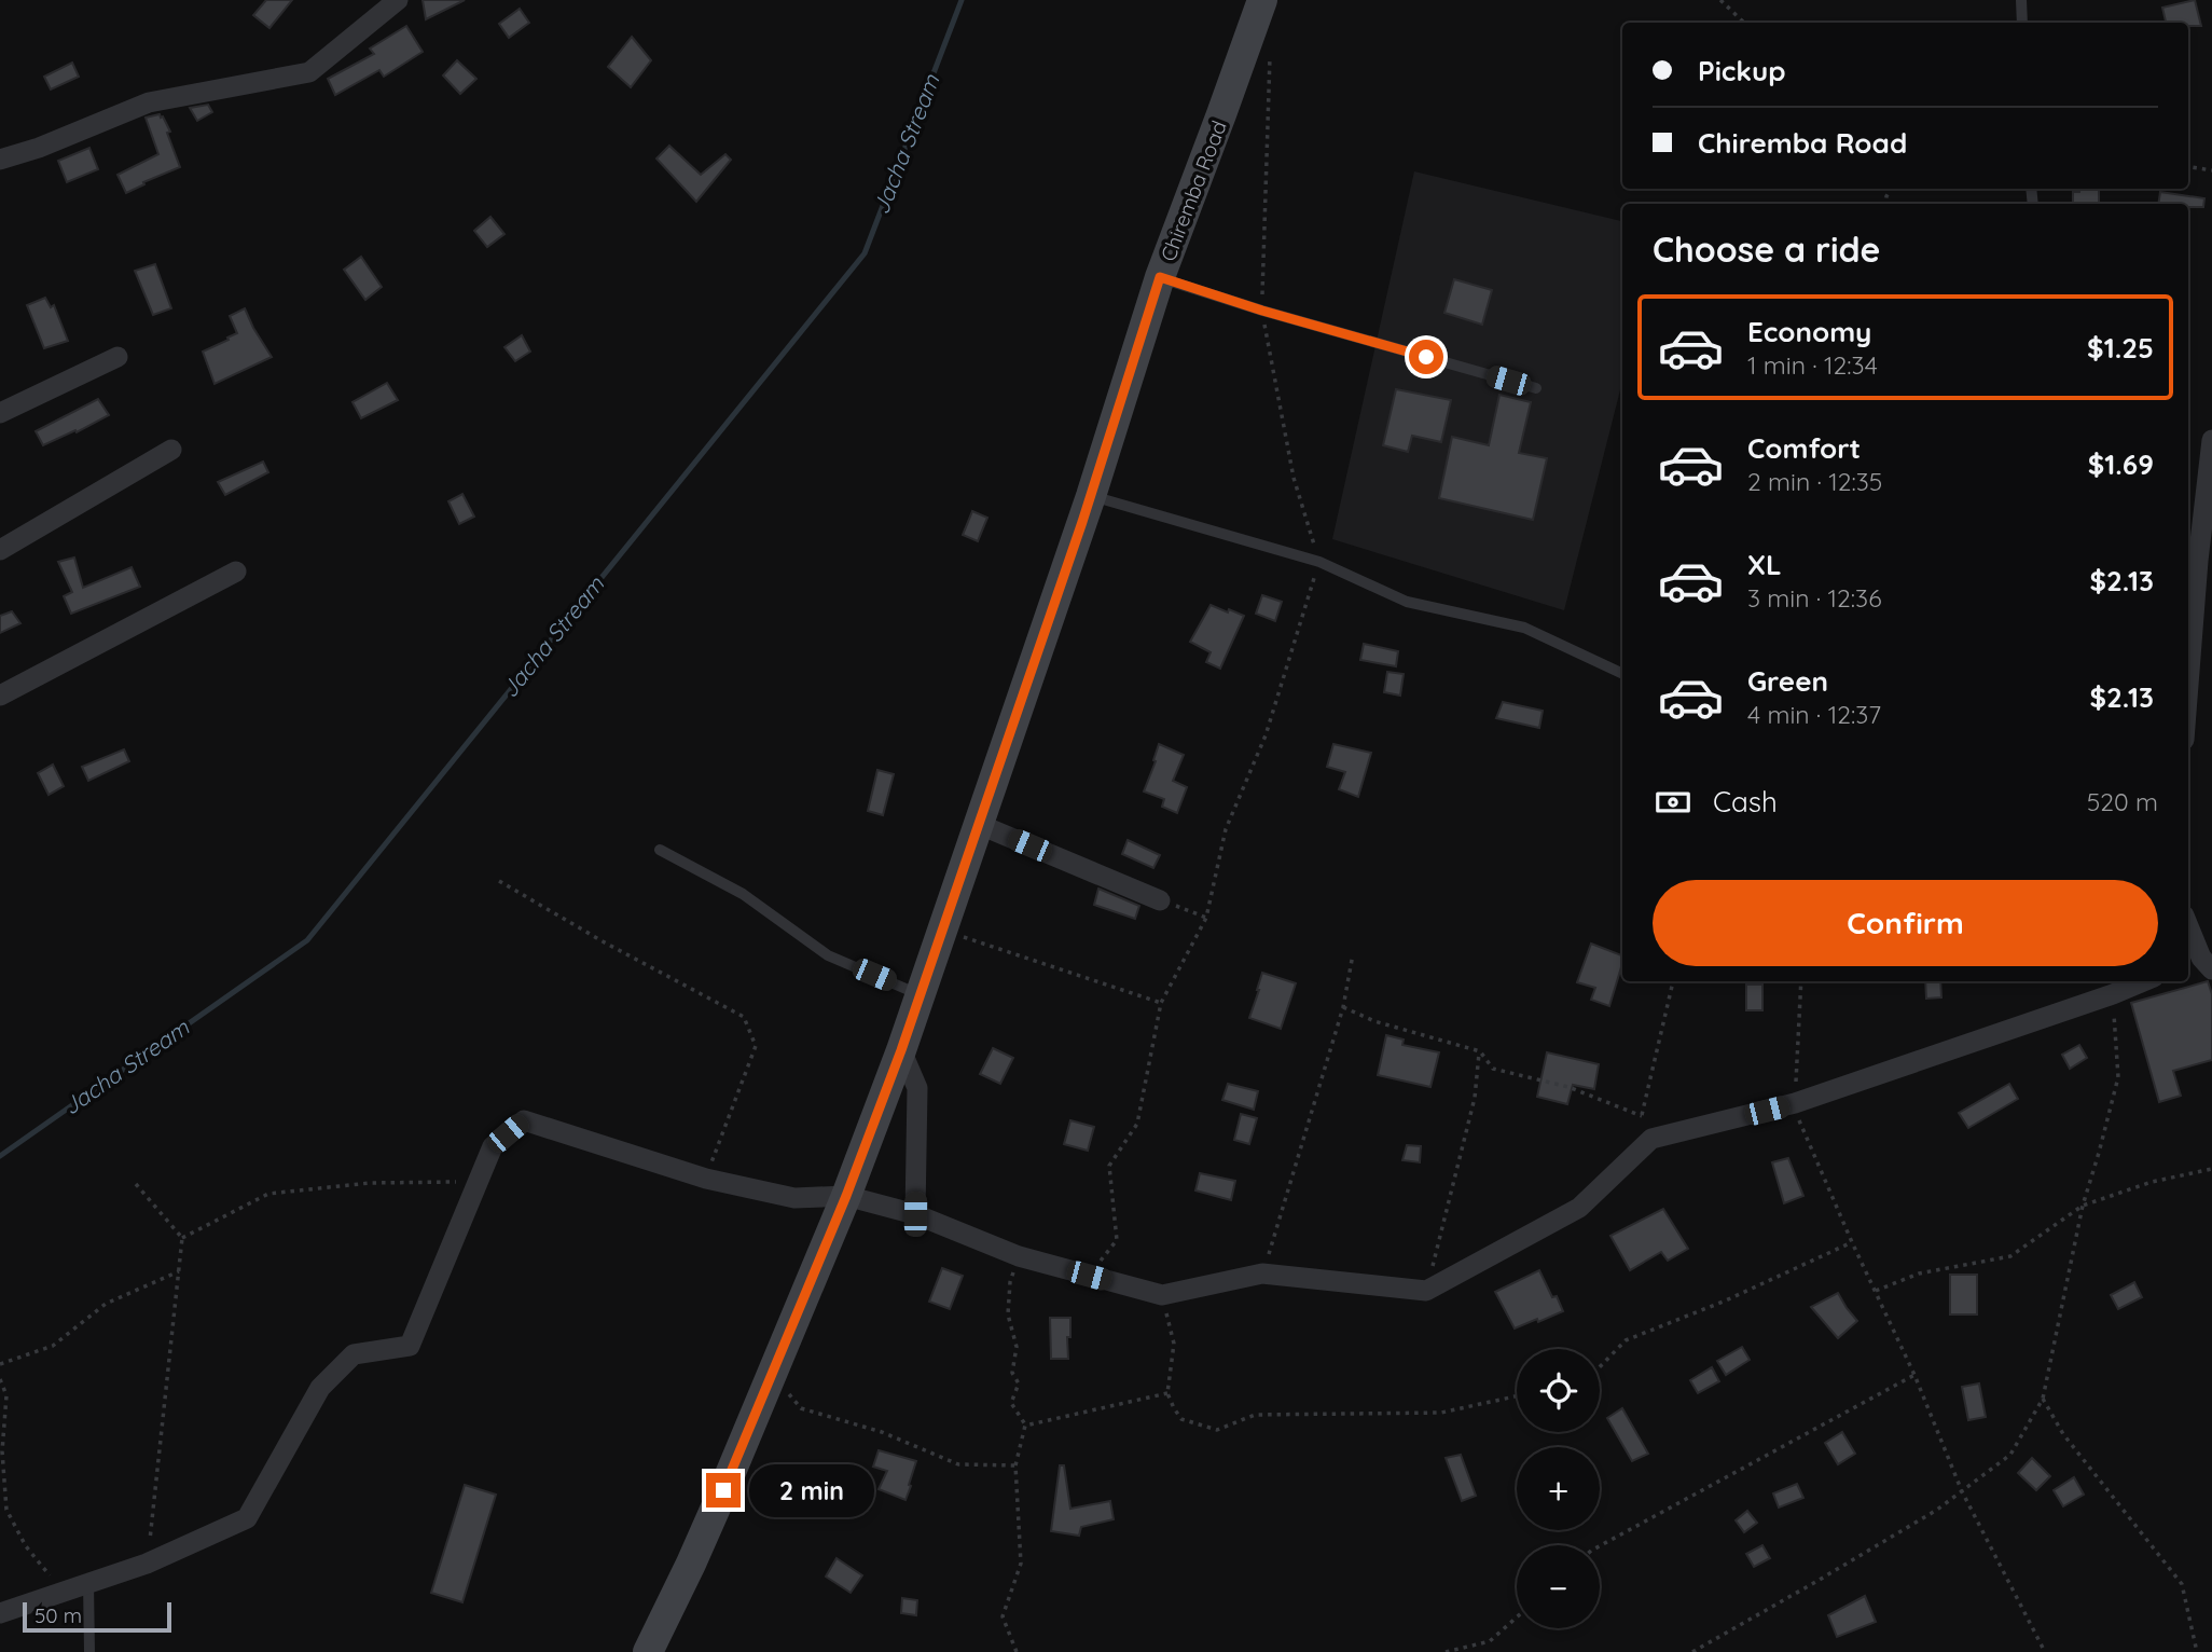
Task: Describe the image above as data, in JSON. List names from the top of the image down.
{
  "streets": {
    "main road": ["Chiremba Road"]
  },
  "water": ["Jacha Stream"],
  "scale_bar": "50 m",
  "page": {
    "banner": ["Pickup", "Chiremba Road"],
    "heading": "Choose a ride",
    "list": [
      {
        "name": "Economy",
        "note": "1 min · 12:34",
        "value": "$1.25"
      },
      {
        "name": "Comfort",
        "note": "2 min · 12:35",
        "value": "$1.69"
      },
      {
        "name": "XL",
        "note": "3 min · 12:36",
        "value": "$2.13"
      },
      {
        "name": "Green",
        "note": "4 min · 12:37",
        "value": "$2.13"
      }
    ],
    "pay": ["Cash", "520 m"],
    "buttons": "Confirm",
    "map_buttons": ["+", "−"],
    "bubble": "2 min",
    "scale": "50 m"
  }
}
